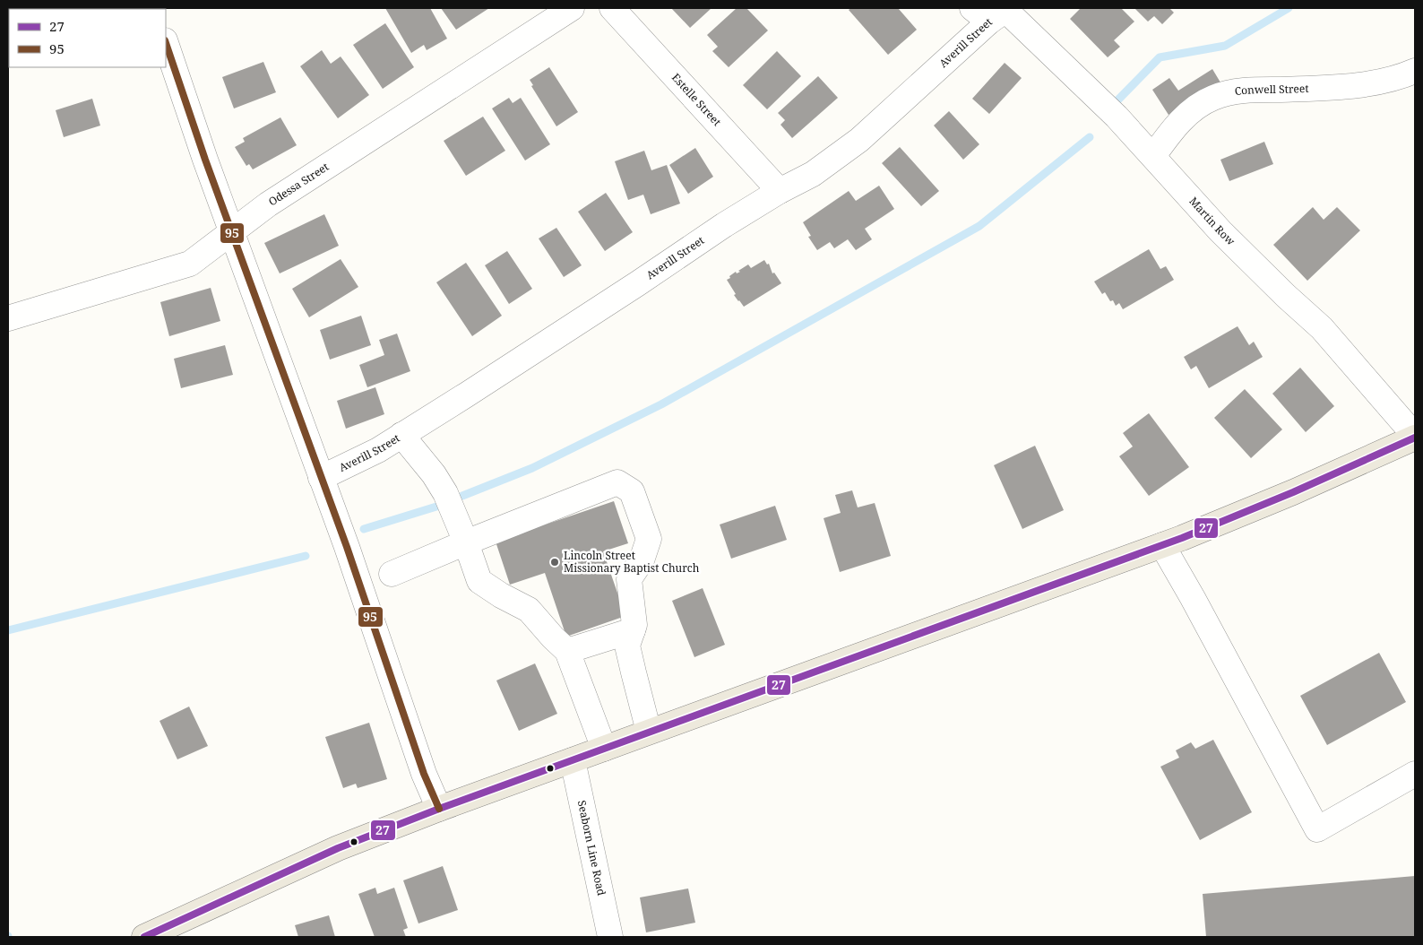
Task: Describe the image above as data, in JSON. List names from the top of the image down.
{
  "streets": {
    "street": [
      "Averill Street",
      "Conwell Street",
      "Estelle Street",
      "Odessa Street",
      "Martin Row",
      "Seaborn Line Road"
    ]
  },
  "crossings": [
    ["Averill Street", "Estelle Street"],
    ["Averill Street", "Martin Row"],
    ["Conwell Street", "Martin Row"]
  ],
  "places": ["Lincoln Street Missionary Baptist Church"],
  "lines": ["transit line 95", "transit line 27"],
  "legend": ["27", "95"]
}
